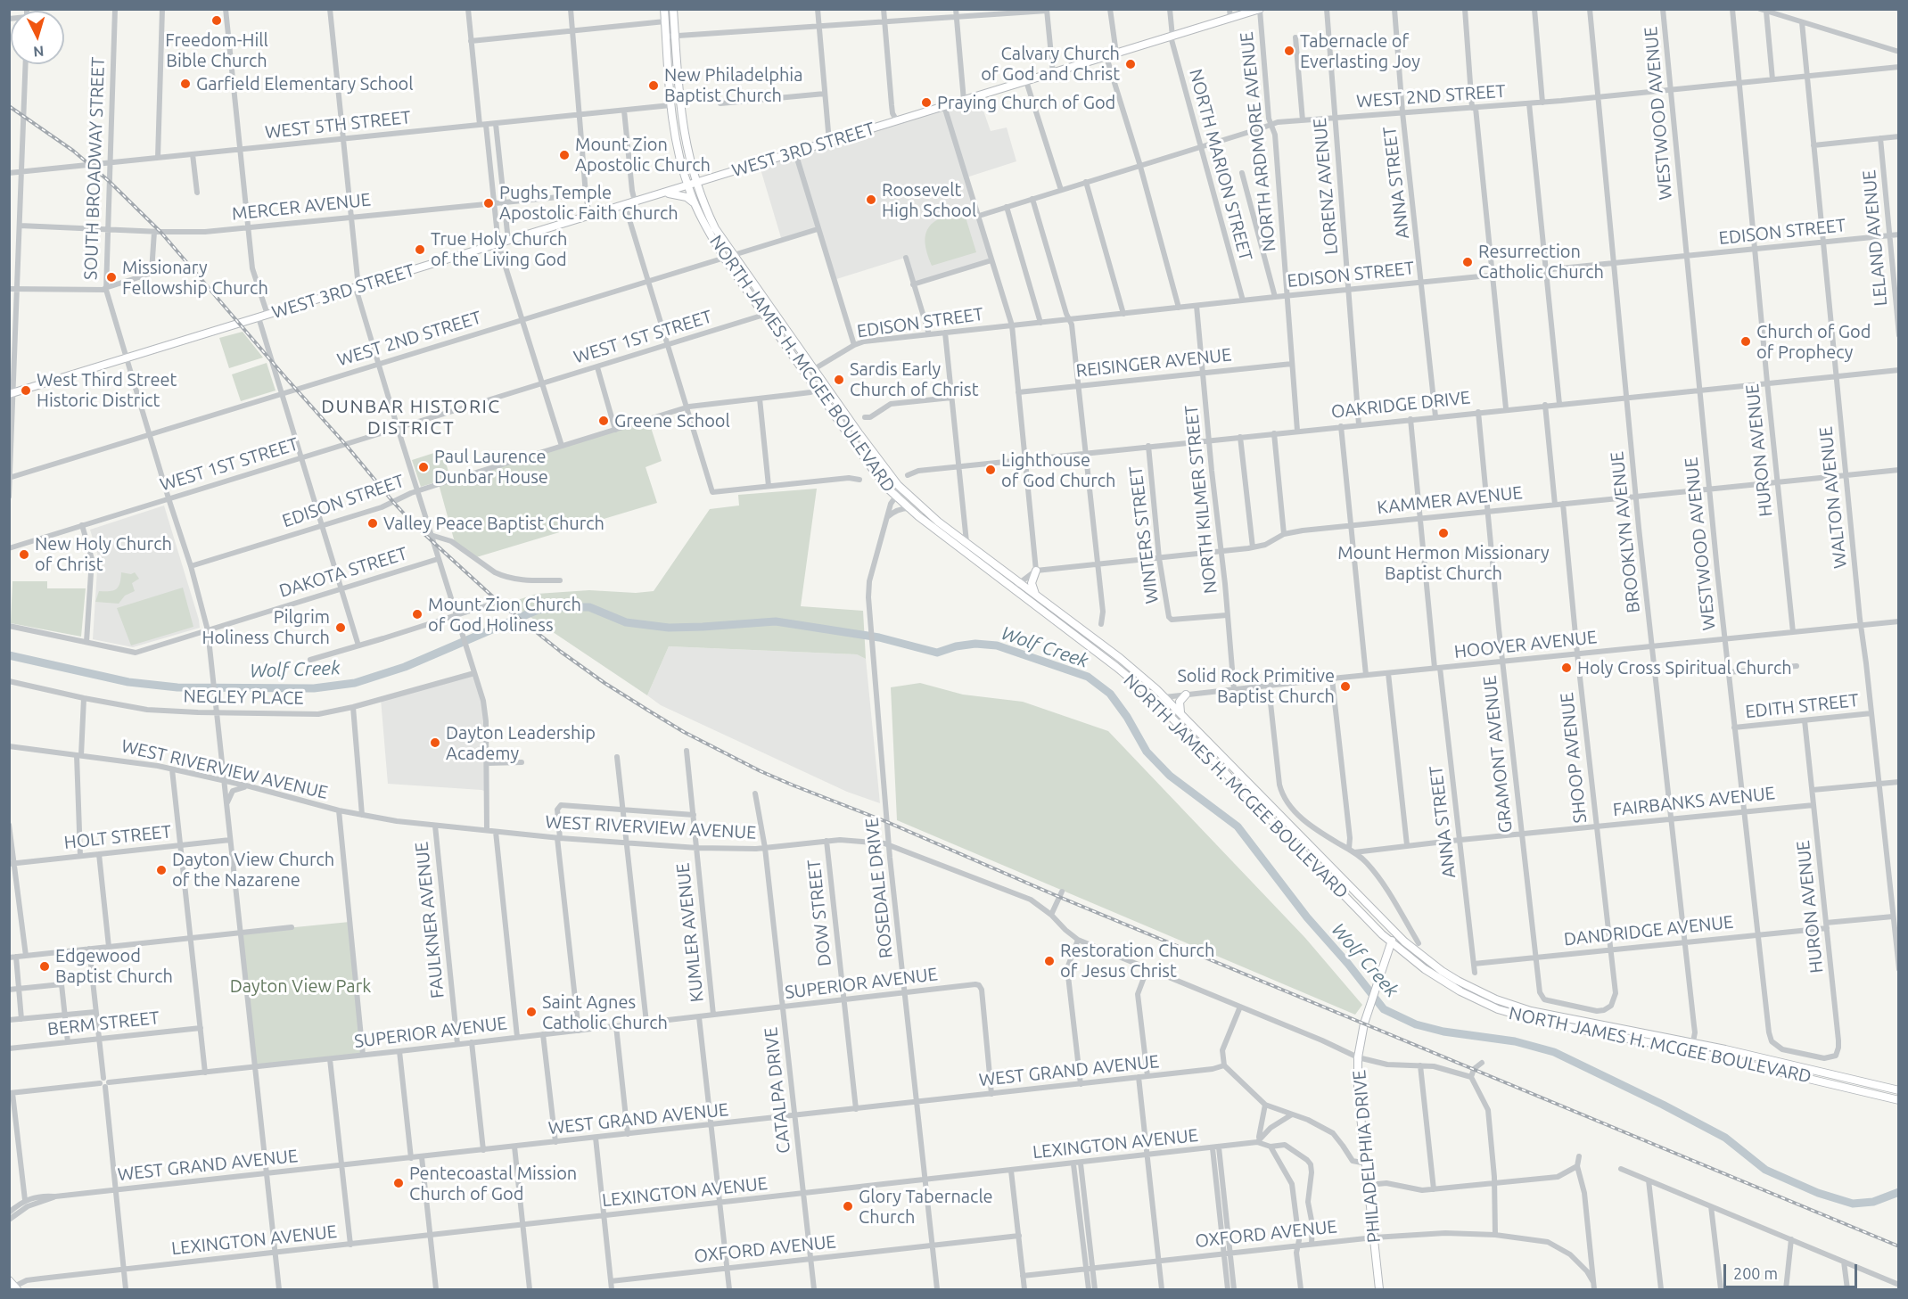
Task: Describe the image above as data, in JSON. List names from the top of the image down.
{
  "streets": {
    "main road": ["WEST 3RD STREET", "NORTH JAMES H. MCGEE BOULEVARD", "PHILADELPHIA DRIVE"],
    "street": [
      "WEST 2ND STREET",
      "WESTWOOD AVENUE",
      "WEST 5TH STREET",
      "NORTH ARDMORE AVENUE",
      "NORTH MARION STREET",
      "SOUTH BROADWAY STREET",
      "ANNA STREET",
      "LORENZ AVENUE",
      "MERCER AVENUE",
      "EDISON STREET",
      "LELAND AVENUE",
      "WEST 1ST STREET",
      "REISINGER AVENUE",
      "OAKRIDGE DRIVE",
      "HURON AVENUE",
      "WALTON AVENUE",
      "NORTH KILMER STREET",
      "KAMMER AVENUE",
      "BROOKLYN AVENUE",
      "WINTERS STREET",
      "DAKOTA STREET",
      "HOOVER AVENUE",
      "NEGLEY PLACE",
      "EDITH STREET",
      "GRAMONT AVENUE",
      "SHOOP AVENUE",
      "WEST RIVERVIEW AVENUE",
      "FAIRBANKS AVENUE",
      "HOLT STREET",
      "ROSEDALE DRIVE",
      "DOW STREET",
      "FAULKNER AVENUE",
      "DANDRIDGE AVENUE",
      "KUMLER AVENUE",
      "SUPERIOR AVENUE",
      "BERM STREET",
      "WEST GRAND AVENUE",
      "CATALPA DRIVE",
      "LEXINGTON AVENUE",
      "OXFORD AVENUE"
    ]
  },
  "crossings": [
    ["WEST 2ND STREET", "WESTWOOD AVENUE"],
    ["WEST 2ND STREET", "NORTH ARDMORE AVENUE"],
    ["WEST 2ND STREET", "NORTH MARION STREET"],
    ["WEST 2ND STREET", "SOUTH BROADWAY STREET"],
    ["WEST 2ND STREET", "ANNA STREET"],
    ["WEST 2ND STREET", "LORENZ AVENUE"],
    ["WEST 2ND STREET", "NORTH JAMES H. MCGEE BOULEVARD"],
    ["WEST 2ND STREET", "HURON AVENUE"],
    ["WEST 2ND STREET", "WALTON AVENUE"],
    ["WEST 2ND STREET", "BROOKLYN AVENUE"],
    ["WESTWOOD AVENUE", "EDISON STREET"],
    ["WESTWOOD AVENUE", "OAKRIDGE DRIVE"],
    ["WESTWOOD AVENUE", "HURON AVENUE"],
    ["WESTWOOD AVENUE", "KAMMER AVENUE"],
    ["WESTWOOD AVENUE", "HOOVER AVENUE"],
    ["WESTWOOD AVENUE", "EDITH STREET"],
    ["WESTWOOD AVENUE", "FAIRBANKS AVENUE"],
    ["WESTWOOD AVENUE", "DANDRIDGE AVENUE"],
    ["WEST 5TH STREET", "SOUTH BROADWAY STREET"],
    ["WEST 5TH STREET", "NORTH JAMES H. MCGEE BOULEVARD"],
    ["NORTH ARDMORE AVENUE", "WEST 3RD STREET"],
    ["NORTH ARDMORE AVENUE", "EDISON STREET"],
    ["NORTH ARDMORE AVENUE", "REISINGER AVENUE"],
    ["NORTH ARDMORE AVENUE", "OAKRIDGE DRIVE"],
    ["WEST 3RD STREET", "NORTH MARION STREET"],
    ["WEST 3RD STREET", "SOUTH BROADWAY STREET"],
    ["WEST 3RD STREET", "NORTH JAMES H. MCGEE BOULEVARD"],
    ["NORTH MARION STREET", "EDISON STREET"],
    ["SOUTH BROADWAY STREET", "MERCER AVENUE"],
    ["SOUTH BROADWAY STREET", "EDISON STREET"],
    ["SOUTH BROADWAY STREET", "WEST 1ST STREET"],
    ["SOUTH BROADWAY STREET", "DAKOTA STREET"],
    ["SOUTH BROADWAY STREET", "NEGLEY PLACE"],
    ["SOUTH BROADWAY STREET", "WEST RIVERVIEW AVENUE"],
    ["SOUTH BROADWAY STREET", "HOLT STREET"],
    ["SOUTH BROADWAY STREET", "SUPERIOR AVENUE"],
    ["SOUTH BROADWAY STREET", "WEST GRAND AVENUE"],
    ["SOUTH BROADWAY STREET", "LEXINGTON AVENUE"],
    ["ANNA STREET", "EDISON STREET"],
    ["ANNA STREET", "OAKRIDGE DRIVE"],
    ["ANNA STREET", "KAMMER AVENUE"],
    ["ANNA STREET", "HOOVER AVENUE"],
    ["ANNA STREET", "FAIRBANKS AVENUE"],
    ["ANNA STREET", "DANDRIDGE AVENUE"],
    ["LORENZ AVENUE", "EDISON STREET"],
    ["LORENZ AVENUE", "OAKRIDGE DRIVE"],
    ["EDISON STREET", "LELAND AVENUE"],
    ["EDISON STREET", "NORTH JAMES H. MCGEE BOULEVARD"],
    ["EDISON STREET", "HURON AVENUE"],
    ["EDISON STREET", "WALTON AVENUE"],
    ["EDISON STREET", "NORTH KILMER STREET"],
    ["EDISON STREET", "BROOKLYN AVENUE"],
    ["WEST 1ST STREET", "NORTH JAMES H. MCGEE BOULEVARD"],
    ["REISINGER AVENUE", "NORTH KILMER STREET"],
    ["NORTH JAMES H. MCGEE BOULEVARD", "BROOKLYN AVENUE"],
    ["NORTH JAMES H. MCGEE BOULEVARD", "HOOVER AVENUE"],
    ["NORTH JAMES H. MCGEE BOULEVARD", "ROSEDALE DRIVE"],
    ["NORTH JAMES H. MCGEE BOULEVARD", "PHILADELPHIA DRIVE"],
    ["OAKRIDGE DRIVE", "HURON AVENUE"],
    ["OAKRIDGE DRIVE", "WALTON AVENUE"],
    ["OAKRIDGE DRIVE", "NORTH KILMER STREET"],
    ["OAKRIDGE DRIVE", "BROOKLYN AVENUE"],
    ["OAKRIDGE DRIVE", "WINTERS STREET"],
    ["OAKRIDGE DRIVE", "GRAMONT AVENUE"],
    ["HURON AVENUE", "KAMMER AVENUE"],
    ["HURON AVENUE", "HOOVER AVENUE"],
    ["HURON AVENUE", "EDITH STREET"],
    ["HURON AVENUE", "FAIRBANKS AVENUE"],
    ["HURON AVENUE", "DANDRIDGE AVENUE"],
    ["WALTON AVENUE", "KAMMER AVENUE"],
    ["WALTON AVENUE", "HOOVER AVENUE"],
    ["WALTON AVENUE", "EDITH STREET"],
    ["WALTON AVENUE", "DANDRIDGE AVENUE"],
    ["NORTH KILMER STREET", "KAMMER AVENUE"],
    ["NORTH KILMER STREET", "WINTERS STREET"],
    ["NORTH KILMER STREET", "HOOVER AVENUE"],
    ["KAMMER AVENUE", "BROOKLYN AVENUE"],
    ["KAMMER AVENUE", "WINTERS STREET"],
    ["KAMMER AVENUE", "GRAMONT AVENUE"],
    ["KAMMER AVENUE", "SHOOP AVENUE"],
    ["BROOKLYN AVENUE", "HOOVER AVENUE"],
    ["BROOKLYN AVENUE", "FAIRBANKS AVENUE"],
    ["BROOKLYN AVENUE", "DANDRIDGE AVENUE"],
    ["HOOVER AVENUE", "GRAMONT AVENUE"],
    ["HOOVER AVENUE", "SHOOP AVENUE"],
    ["GRAMONT AVENUE", "SHOOP AVENUE"],
    ["GRAMONT AVENUE", "FAIRBANKS AVENUE"],
    ["GRAMONT AVENUE", "DANDRIDGE AVENUE"],
    ["SHOOP AVENUE", "FAIRBANKS AVENUE"],
    ["SHOOP AVENUE", "DANDRIDGE AVENUE"],
    ["WEST RIVERVIEW AVENUE", "ROSEDALE DRIVE"],
    ["WEST RIVERVIEW AVENUE", "DOW STREET"],
    ["WEST RIVERVIEW AVENUE", "FAULKNER AVENUE"],
    ["WEST RIVERVIEW AVENUE", "KUMLER AVENUE"],
    ["WEST RIVERVIEW AVENUE", "CATALPA DRIVE"],
    ["WEST RIVERVIEW AVENUE", "PHILADELPHIA DRIVE"],
    ["ROSEDALE DRIVE", "SUPERIOR AVENUE"],
    ["ROSEDALE DRIVE", "WEST GRAND AVENUE"],
    ["ROSEDALE DRIVE", "LEXINGTON AVENUE"],
    ["ROSEDALE DRIVE", "OXFORD AVENUE"],
    ["DOW STREET", "SUPERIOR AVENUE"],
    ["DOW STREET", "WEST GRAND AVENUE"],
    ["FAULKNER AVENUE", "SUPERIOR AVENUE"],
    ["KUMLER AVENUE", "SUPERIOR AVENUE"],
    ["KUMLER AVENUE", "WEST GRAND AVENUE"],
    ["KUMLER AVENUE", "LEXINGTON AVENUE"],
    ["KUMLER AVENUE", "OXFORD AVENUE"],
    ["SUPERIOR AVENUE", "WEST GRAND AVENUE"],
    ["SUPERIOR AVENUE", "CATALPA DRIVE"],
    ["WEST GRAND AVENUE", "CATALPA DRIVE"],
    ["CATALPA DRIVE", "LEXINGTON AVENUE"],
    ["CATALPA DRIVE", "OXFORD AVENUE"],
    ["PHILADELPHIA DRIVE", "OXFORD AVENUE"]
  ],
  "districts": ["DUNBAR HISTORIC DISTRICT"],
  "water": ["Wolf Creek"],
  "parks": ["Dayton View Park"],
  "places": [
    "Freedom-Hill Bible Church",
    "Tabernacle of Everlasting Joy",
    "Calvary Church of God and Christ",
    "Garfield Elementary School",
    "New Philadelphia Baptist Church",
    "Praying Church of God",
    "Mount Zion Apostolic Church",
    "Roosevelt High School",
    "Pughs Temple Apostolic Faith Church",
    "True Holy Church of the Living God",
    "Resurrection Catholic Church",
    "Missionary Fellowship Church",
    "Church of God of Prophecy",
    "Sardis Early Church of Christ",
    "West Third Street Historic District",
    "Greene School",
    "Paul Laurence Dunbar House",
    "Lighthouse of God Church",
    "Valley Peace Baptist Church",
    "Mount Hermon Missionary Baptist Church",
    "New Holy Church of Christ",
    "Mount Zion Church of God Holiness",
    "Pilgrim Holiness Church",
    "Holy Cross Spiritual Church",
    "Solid Rock Primitive Baptist Church",
    "Dayton Leadership Academy",
    "Dayton View Church of the Nazarene",
    "Restoration Church of Jesus Christ",
    "Edgewood Baptist Church",
    "Saint Agnes Catholic Church",
    "Pentecoastal Mission Church of God",
    "Glory Tabernacle Church"
  ],
  "scale_bar": "200 m",
  "north": "bottom"
}
